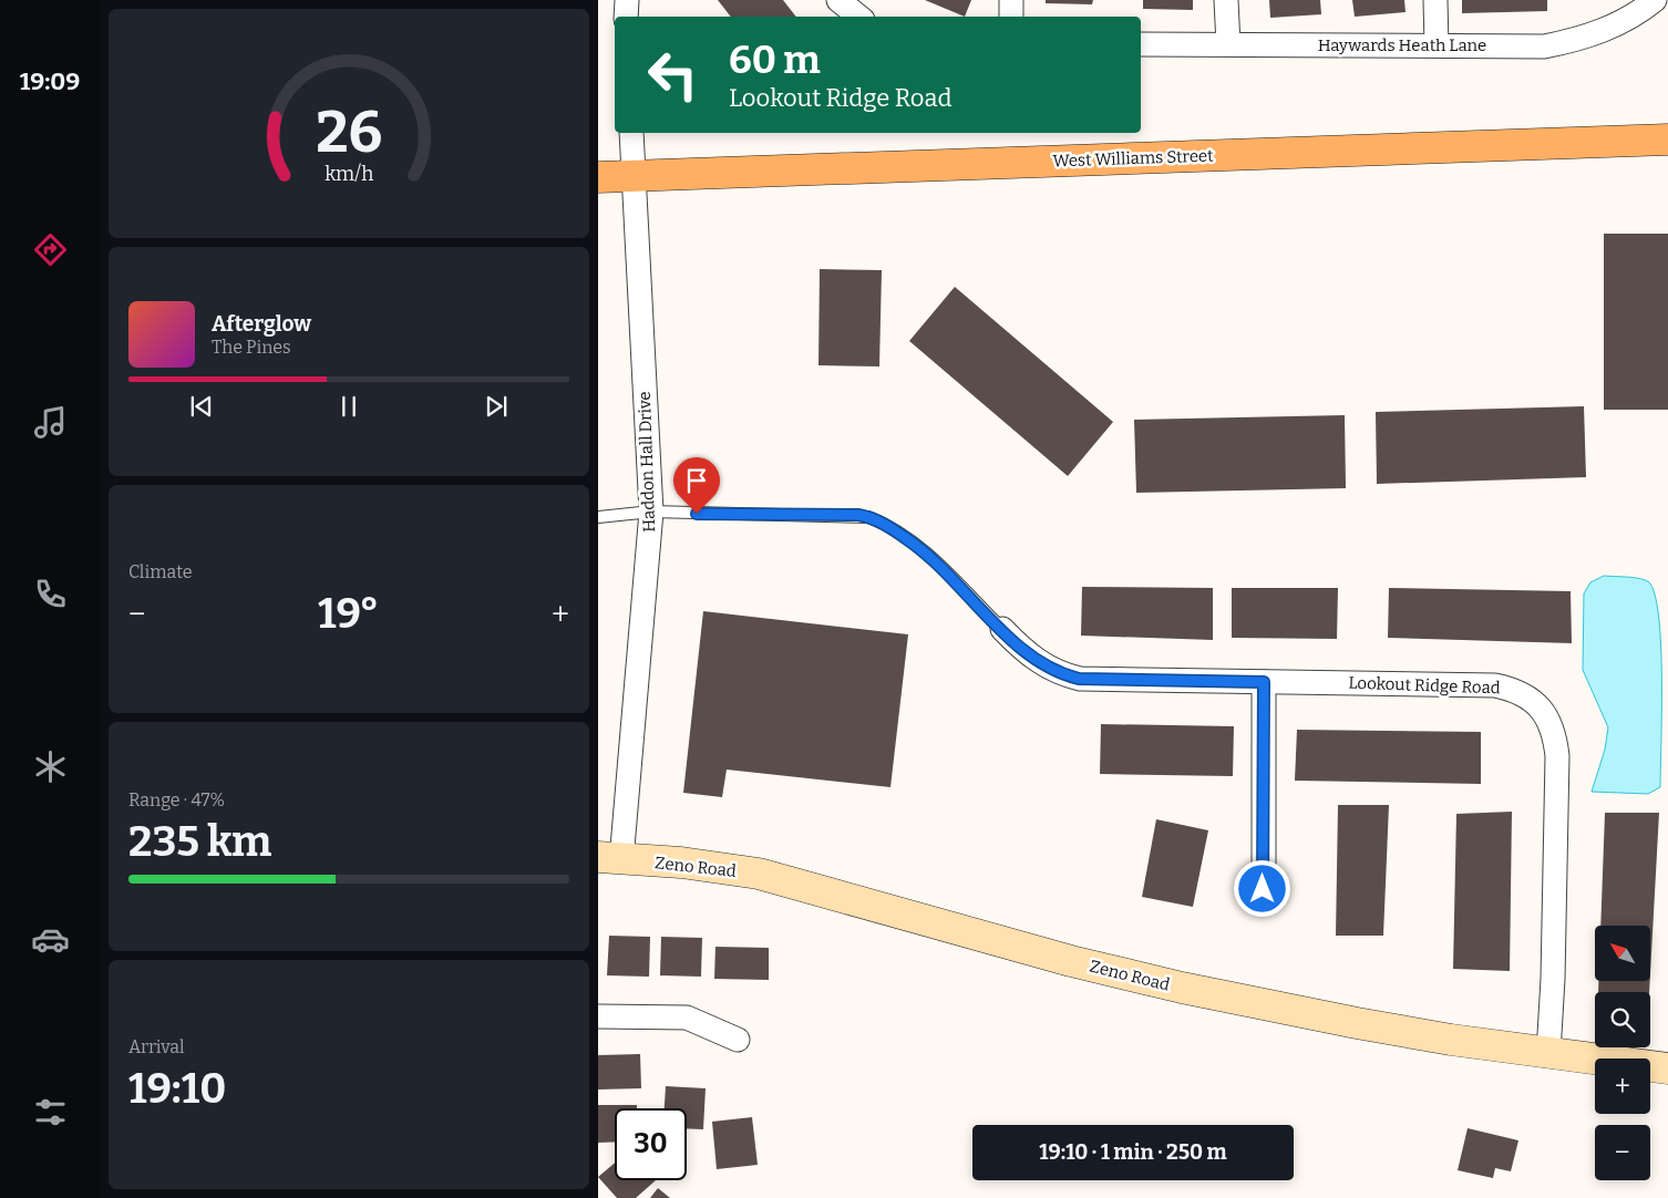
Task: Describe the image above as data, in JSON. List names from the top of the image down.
{
  "streets": {
    "main road": ["West Williams Street"],
    "street": [
      "Haywards Heath Lane",
      "Haddon Hall Drive",
      "Lookout Ridge Road",
      "Zeno Road"
    ]
  },
  "crossings": [
    ["West Williams Street", "Haddon Hall Drive"],
    ["Haddon Hall Drive", "Zeno Road"],
    ["Lookout Ridge Road", "Zeno Road"]
  ],
  "north": "top left",
  "page": {
    "tabs": "19:09",
    "turn": ["60 m", "Lookout Ridge Road"],
    "song": ["Afterglow", "The Pines"],
    "tile": [
      "Climate",
      ["Range · 47%", "235 km"],
      ["Arrival", "19:10"]
    ],
    "heat": ["−", "19°", "+"],
    "map_buttons": ["+", "−"],
    "limit": "30",
    "trip": "19:10 · 1 min · 250 m",
    "gauge": ["26", "km/h"]
  }
}
